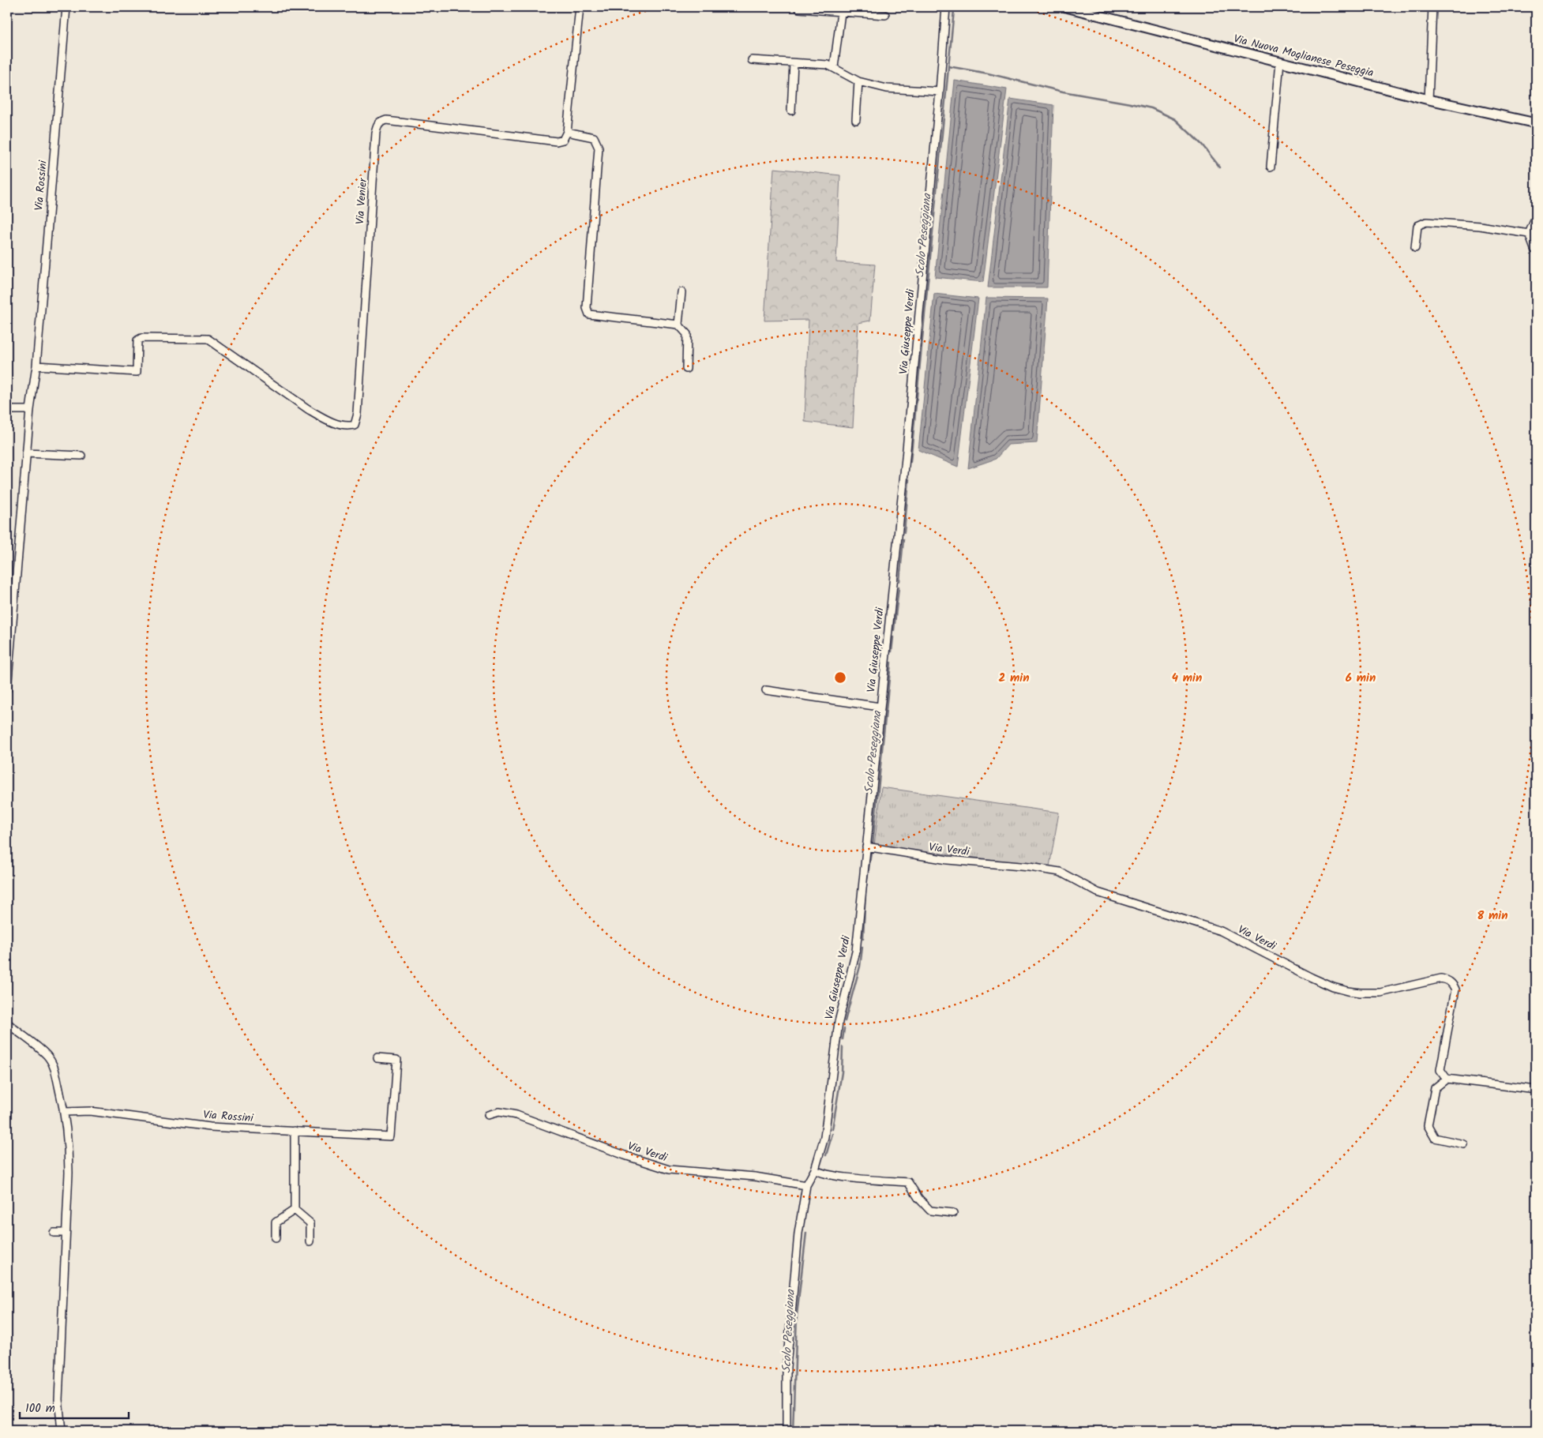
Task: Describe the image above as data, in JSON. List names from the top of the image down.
{
  "streets": {
    "main road": ["Via Nuova Moglianese Peseggia"],
    "street": [
      "Via Rossini",
      "Via Venier",
      "Via Giuseppe Verdi",
      "Via Verdi"
    ]
  },
  "crossings": [
    ["Via Rossini", "Via Venier"],
    ["Via Giuseppe Verdi", "Via Verdi"]
  ],
  "water": ["Scolo Peseggiana"],
  "scale_bar": "100 m",
  "rings": [
    "2 min",
    "4 min",
    "6 min",
    "8 min"
  ]
}
